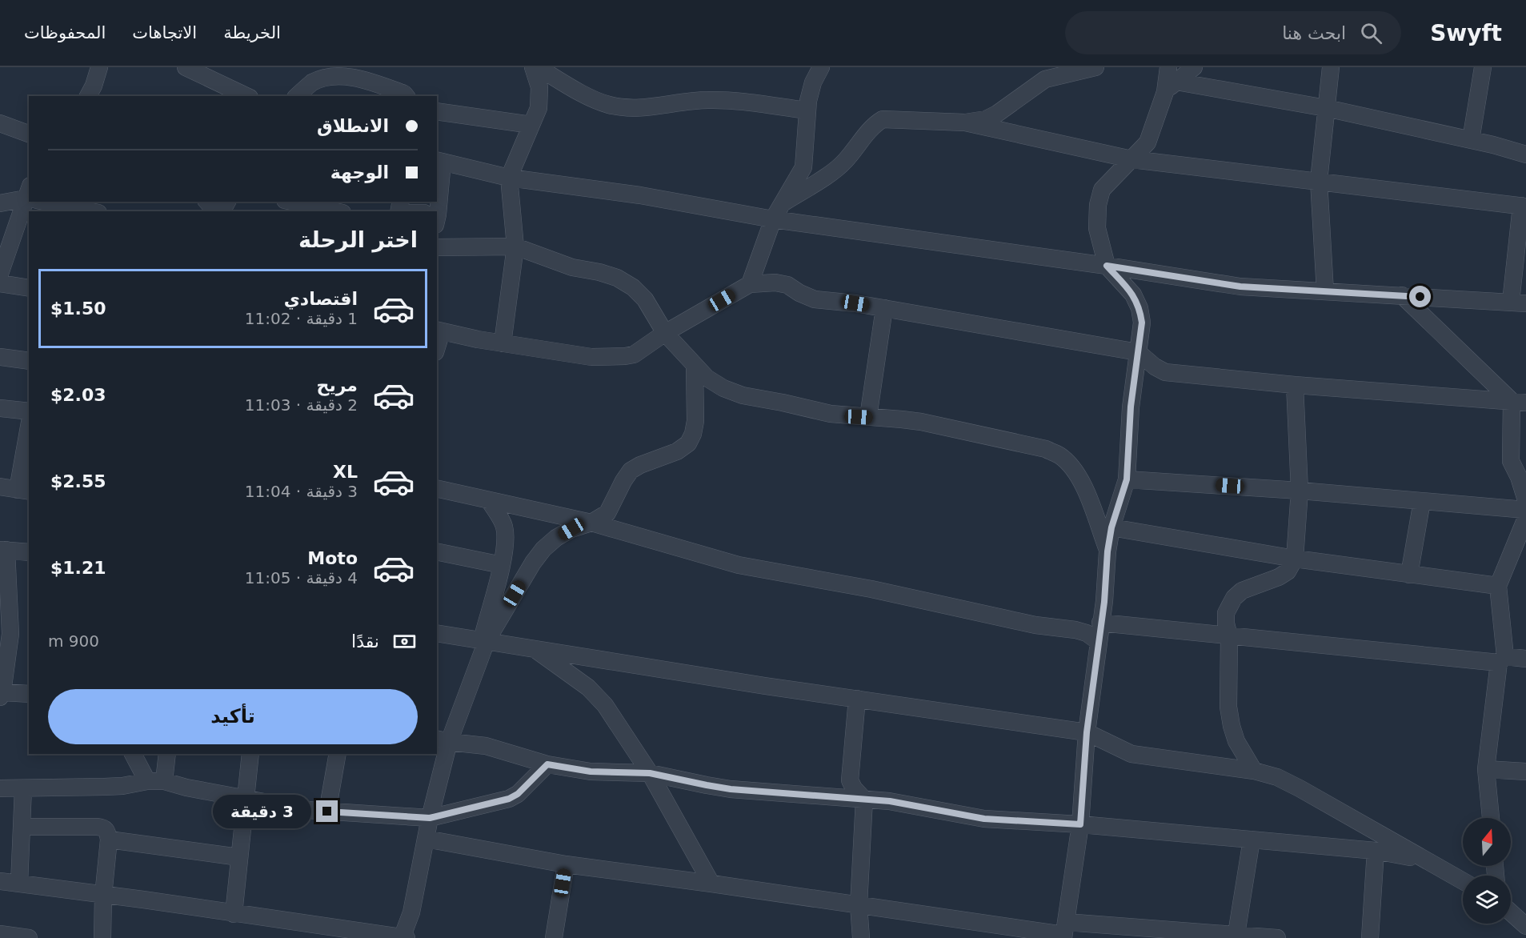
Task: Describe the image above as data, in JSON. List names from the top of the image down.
{
  "north": "top",
  "page": {
    "header": "Swyft",
    "search": "ابحث هنا",
    "nav": ["الخريطة", "الاتجاهات", "المحفوظات"],
    "banner": ["الانطلاق", "الوجهة"],
    "heading": "اختر الرحلة",
    "list": [
      {
        "name": "اقتصادي",
        "note": "1 دقيقة · 11:02",
        "value": "$1.50"
      },
      {
        "name": "مريح",
        "note": "2 دقيقة · 11:03",
        "value": "$2.03"
      },
      {
        "name": "XL",
        "note": "3 دقيقة · 11:04",
        "value": "$2.55"
      },
      {
        "name": "Moto",
        "note": "4 دقيقة · 11:05",
        "value": "$1.21"
      }
    ],
    "pay": ["نقدًا", "900 m"],
    "buttons": "تأكيد",
    "bubble": "3 دقيقة"
  }
}
